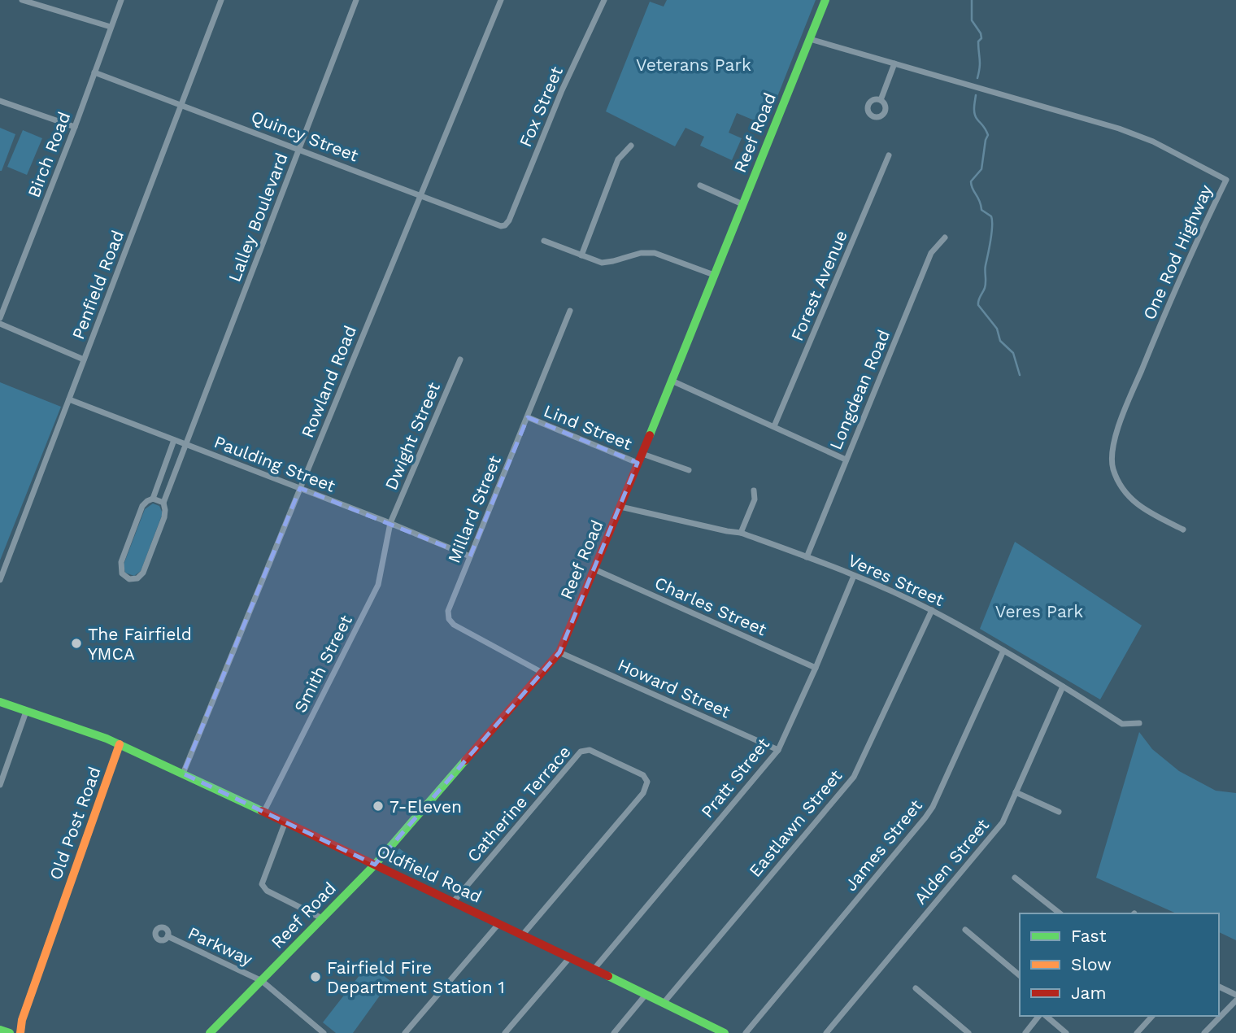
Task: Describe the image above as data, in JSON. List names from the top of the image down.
{
  "streets": {
    "street": [
      "Fox Street",
      "Reef Road",
      "Quincy Street",
      "Birch Road",
      "Lalley Boulevard",
      "One Rod Highway",
      "Penfield Road",
      "Forest Avenue",
      "Rowland Road",
      "Longdean Road",
      "Lind Street",
      "Dwight Street",
      "Paulding Street",
      "Millard Street",
      "Veres Street",
      "Charles Street",
      "Smith Street",
      "Howard Street",
      "Pratt Street",
      "Catherine Terrace",
      "Old Post Road",
      "Eastlawn Street",
      "James Street",
      "Alden Street",
      "Oldfield Road",
      "Parkway"
    ]
  },
  "crossings": [
    ["Fox Street", "Quincy Street"],
    ["Reef Road", "One Rod Highway"],
    ["Reef Road", "Lind Street"],
    ["Reef Road", "Millard Street"],
    ["Reef Road", "Veres Street"],
    ["Reef Road", "Charles Street"],
    ["Reef Road", "Howard Street"],
    ["Reef Road", "Oldfield Road"],
    ["Reef Road", "Parkway"],
    ["Quincy Street", "Birch Road"],
    ["Quincy Street", "Lalley Boulevard"],
    ["Quincy Street", "Penfield Road"],
    ["Quincy Street", "Rowland Road"],
    ["Lalley Boulevard", "Paulding Street"],
    ["Penfield Road", "Paulding Street"],
    ["Rowland Road", "Paulding Street"],
    ["Rowland Road", "Oldfield Road"],
    ["Longdean Road", "Veres Street"],
    ["Lind Street", "Millard Street"],
    ["Dwight Street", "Paulding Street"],
    ["Dwight Street", "Smith Street"],
    ["Paulding Street", "Millard Street"],
    ["Paulding Street", "Smith Street"],
    ["Veres Street", "Pratt Street"],
    ["Veres Street", "Eastlawn Street"],
    ["Veres Street", "James Street"],
    ["Veres Street", "Alden Street"],
    ["Charles Street", "Pratt Street"],
    ["Smith Street", "Oldfield Road"],
    ["Howard Street", "Pratt Street"],
    ["Pratt Street", "Oldfield Road"],
    ["Catherine Terrace", "Oldfield Road"],
    ["Old Post Road", "Oldfield Road"],
    ["Eastlawn Street", "Oldfield Road"]
  ],
  "parks": ["Veterans Park", "Veres Park"],
  "places": ["The Fairfield YMCA", "7-Eleven", "Fairfield Fire Department Station 1"],
  "legend": ["Fast", "Slow", "Jam"]
}
